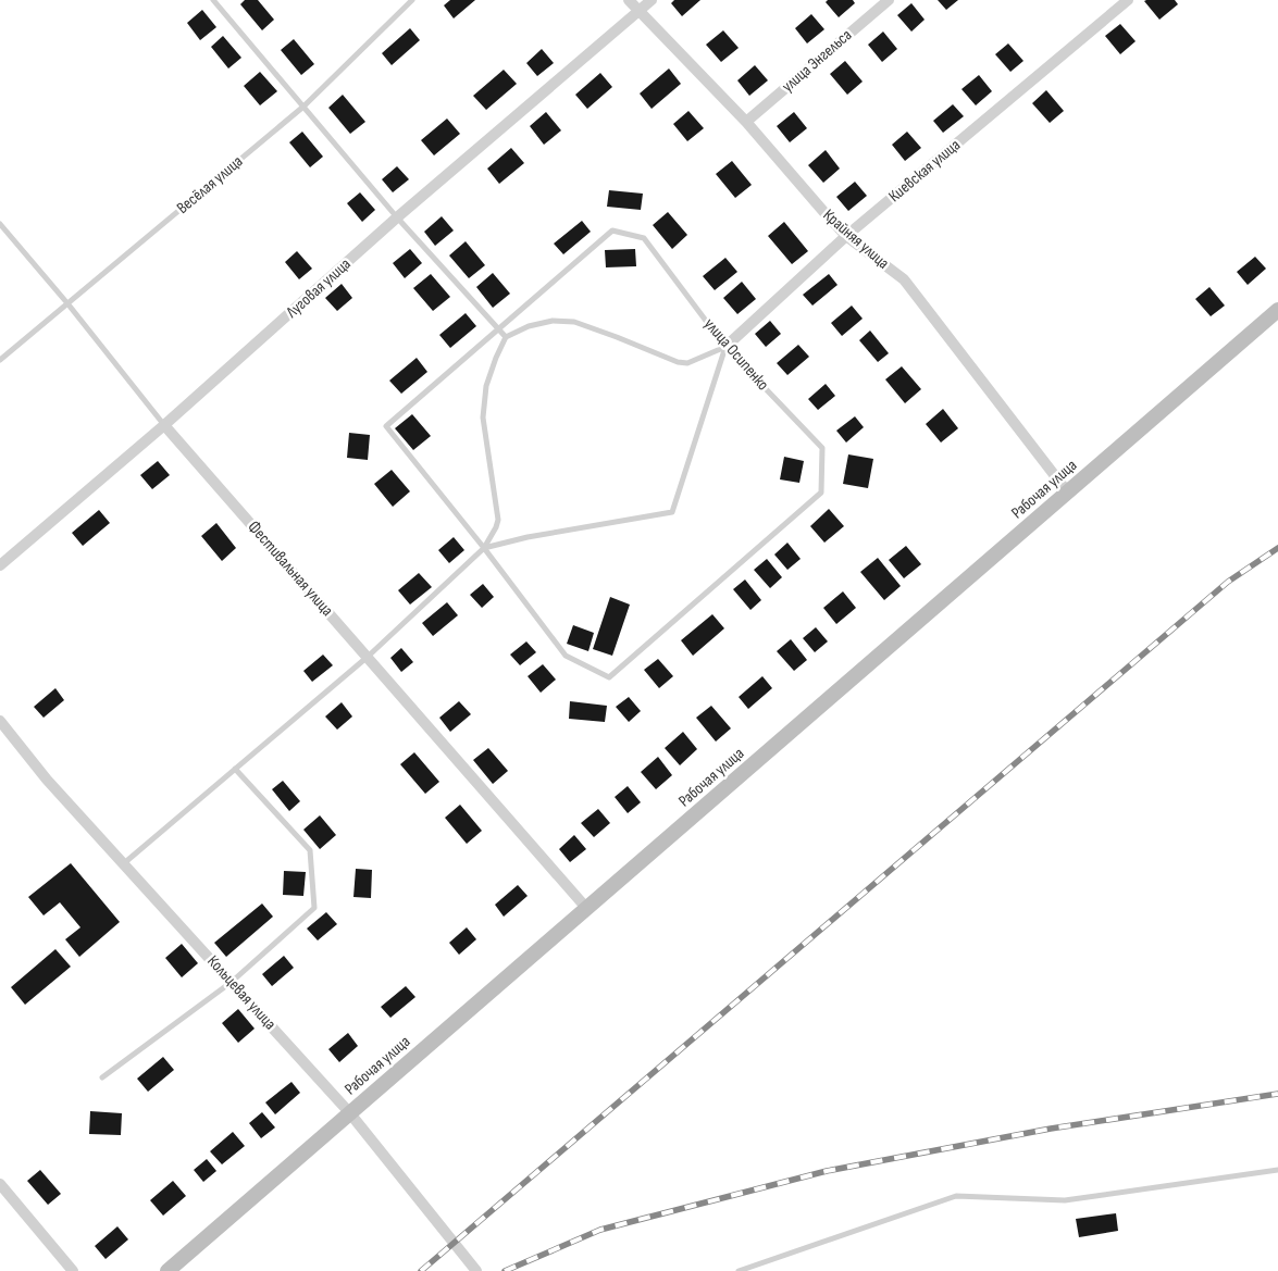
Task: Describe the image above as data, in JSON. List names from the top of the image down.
{
  "streets": {
    "main road": ["Рабочая улица"],
    "street": [
      "улица Энгельса",
      "Киевская улица",
      "Крайняя улица",
      "Луговая улица",
      "Фестивальная улица",
      "Кольцевая улица"
    ],
    "lane": ["Весёлая улица", "улица Осипенко"]
  },
  "crossings": [
    ["улица Энгельса", "Крайняя улица"],
    ["Киевская улица", "Крайняя улица"],
    ["Киевская улица", "улица Осипенко"],
    ["Весёлая улица", "Фестивальная улица"],
    ["Крайняя улица", "Луговая улица"],
    ["Крайняя улица", "Рабочая улица"],
    ["Луговая улица", "Фестивальная улица"],
    ["Рабочая улица", "Фестивальная улица"],
    ["Рабочая улица", "Кольцевая улица"]
  ]
}
